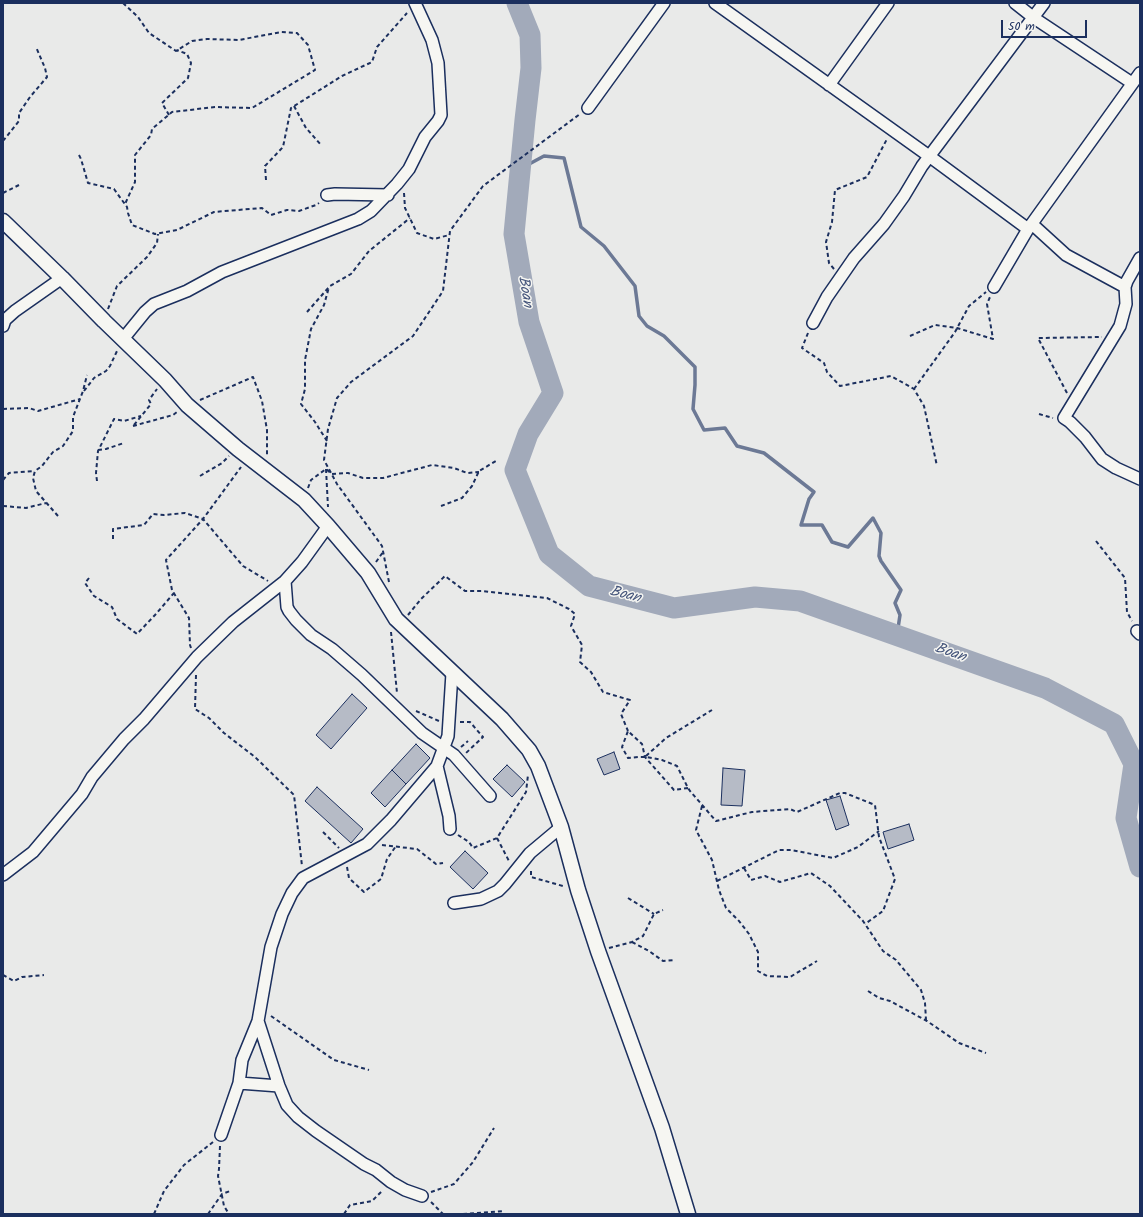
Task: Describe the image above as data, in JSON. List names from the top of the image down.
{
  "water": ["Boan"],
  "scale_bar": "50 m"
}
